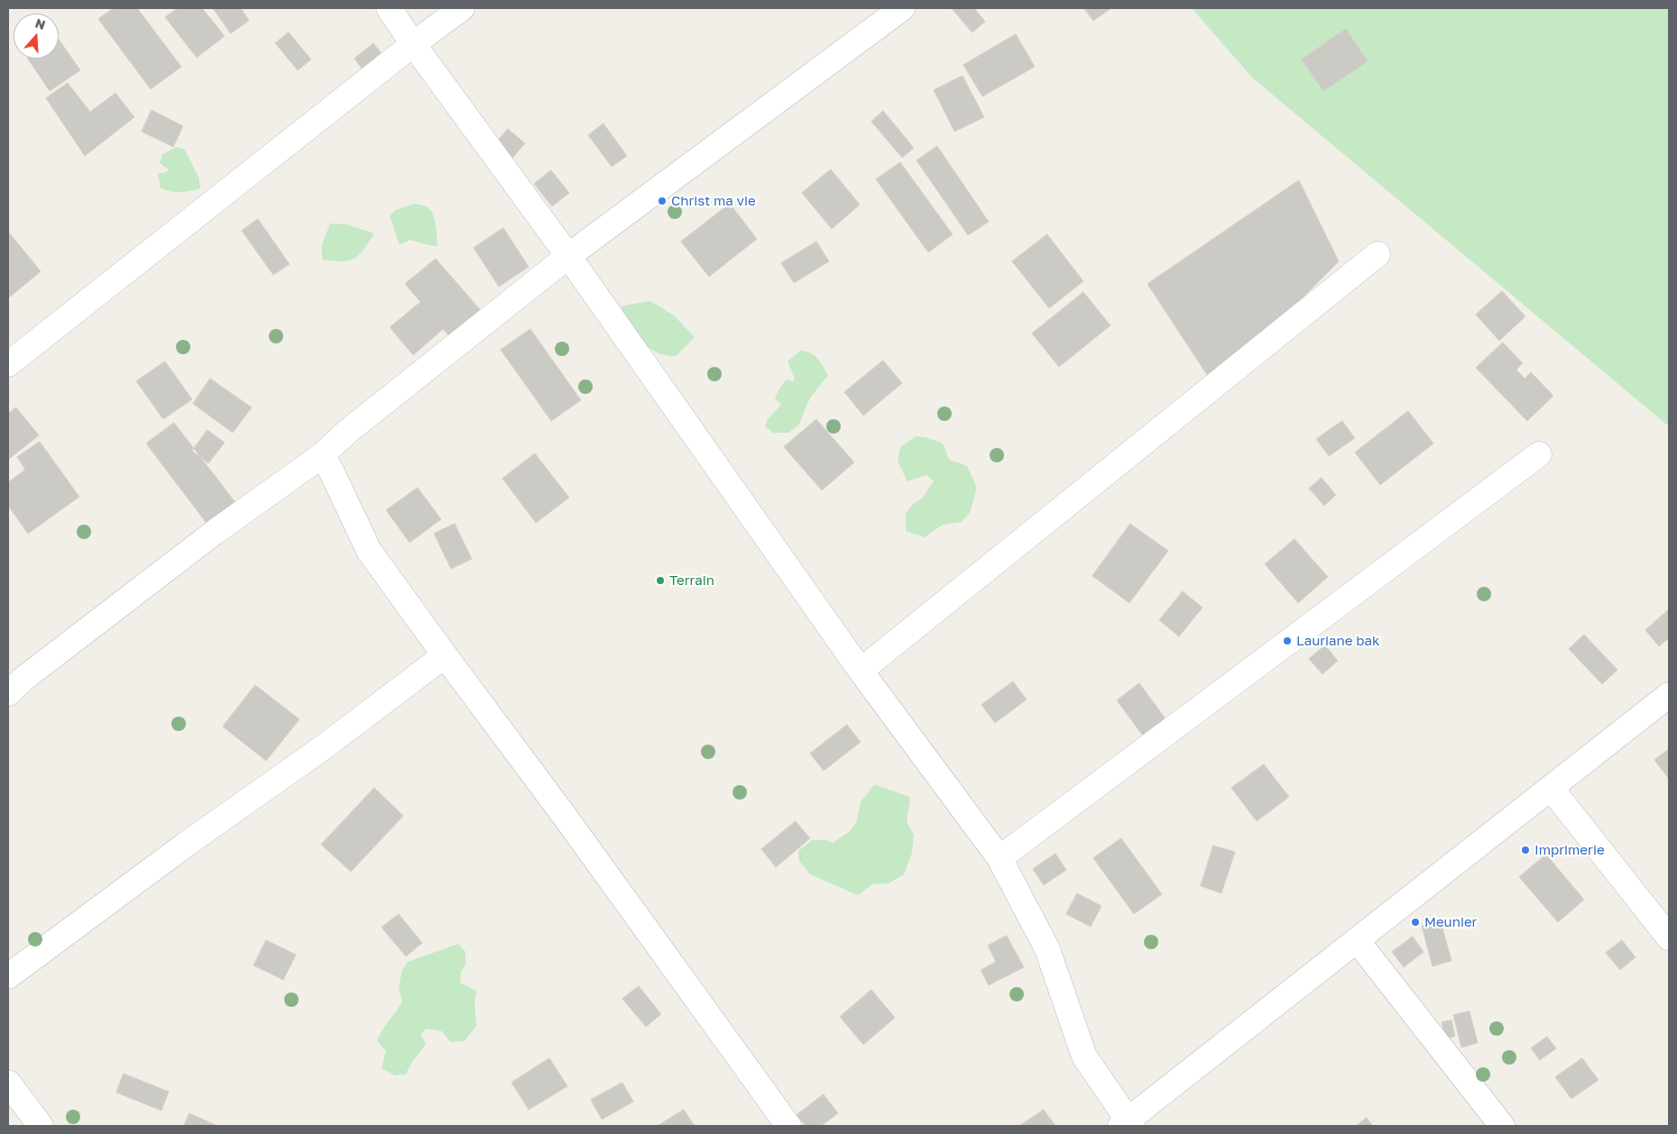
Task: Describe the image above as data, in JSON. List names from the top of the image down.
{
  "places": [
    "Christ ma vie",
    "Terrain",
    "Lauriane bak",
    "Imprimerie",
    "Meunier"
  ],
  "north": "top"
}
